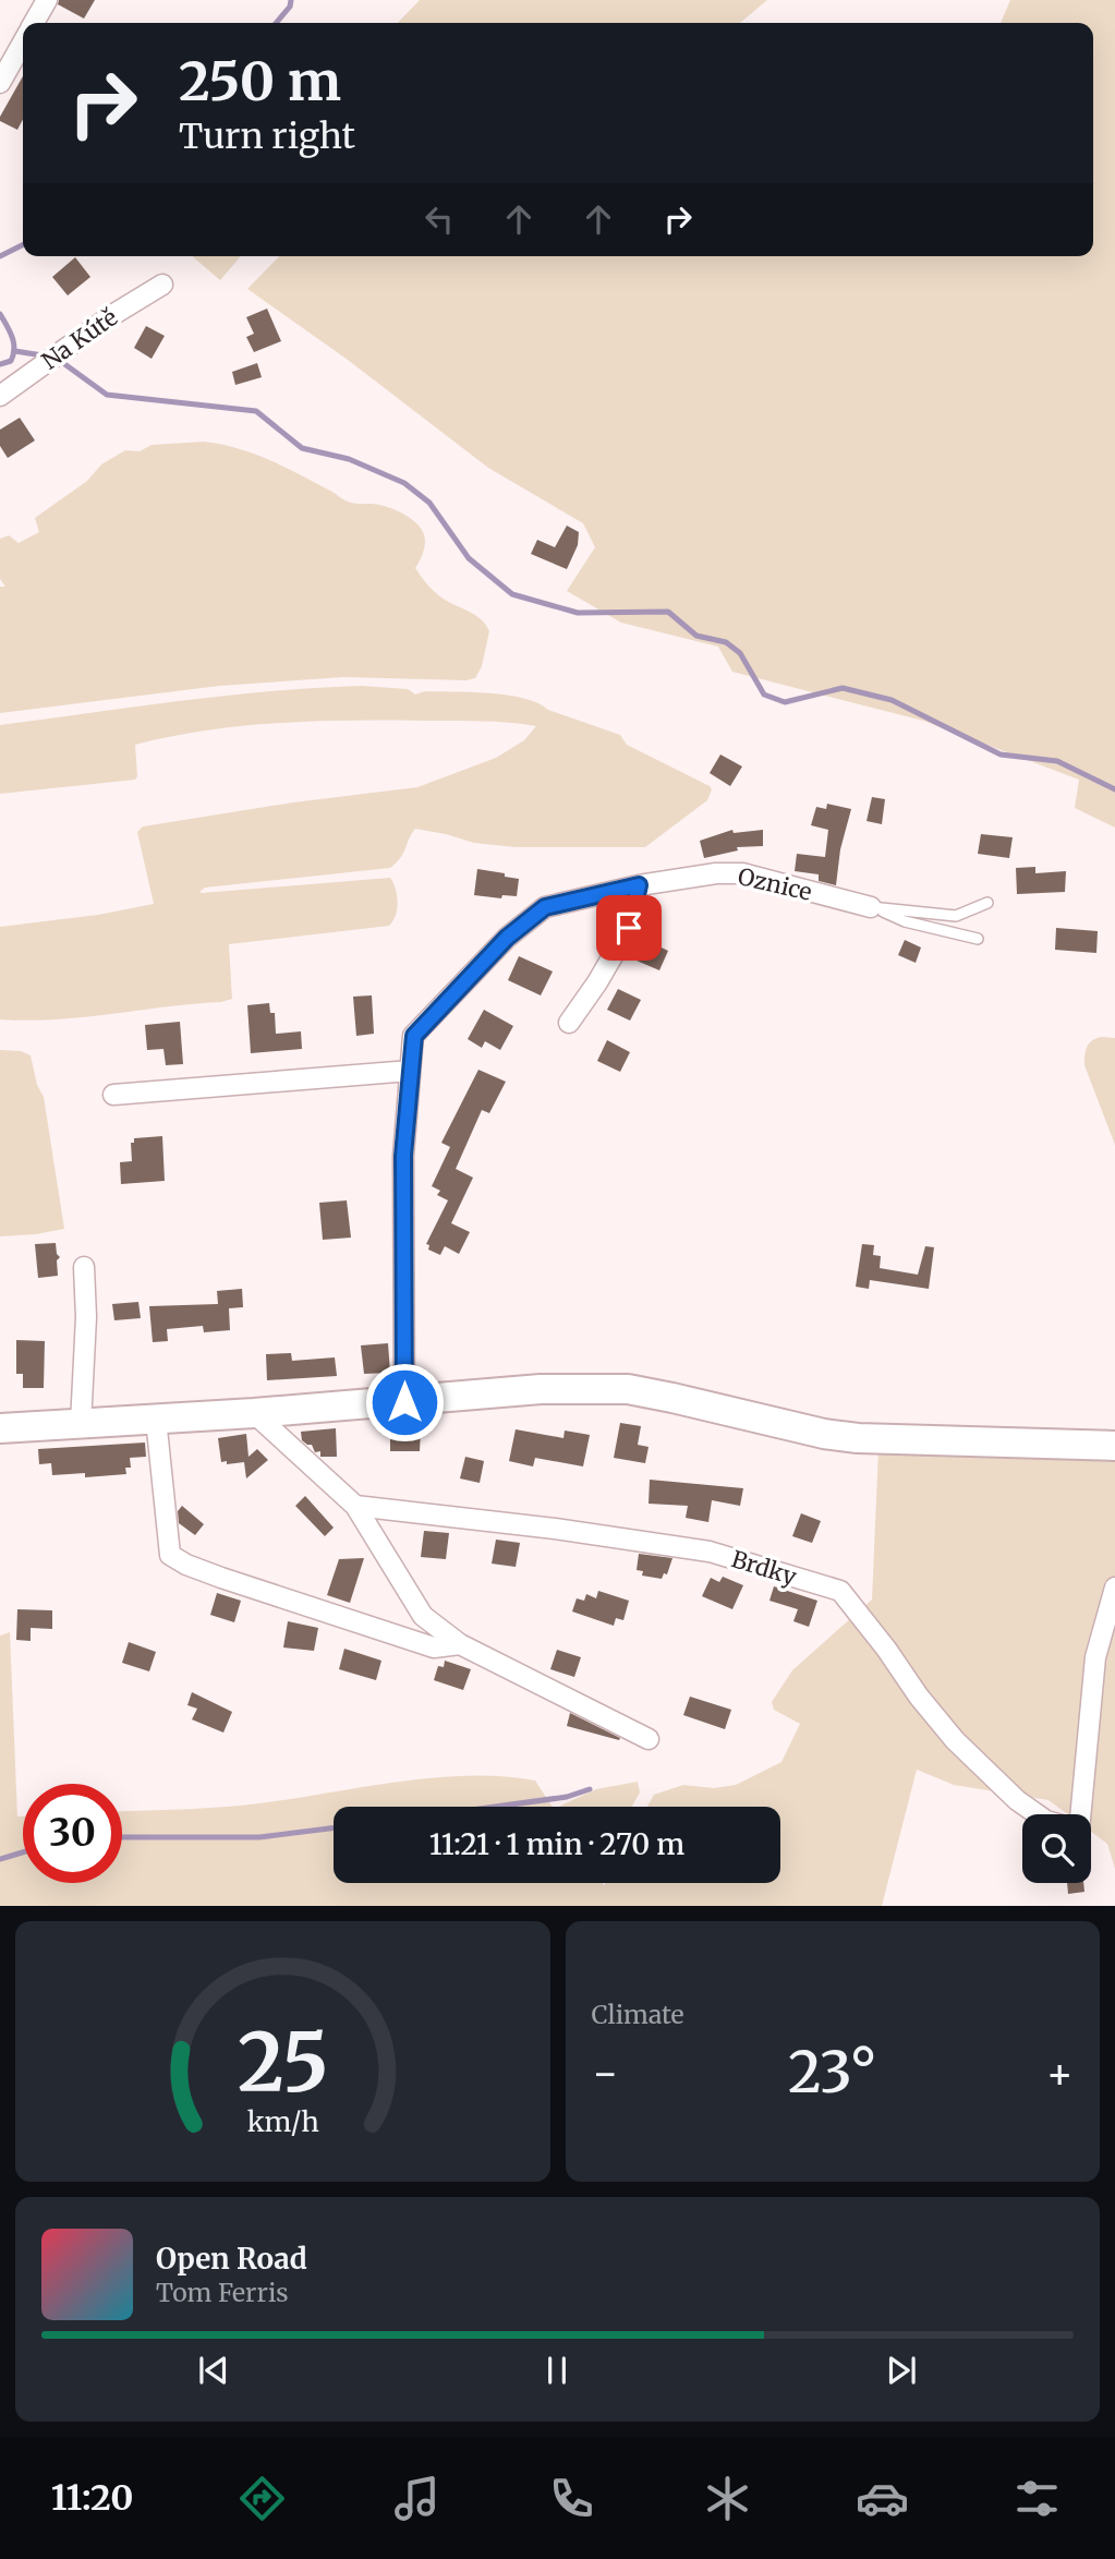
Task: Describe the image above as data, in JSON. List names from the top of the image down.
{
  "streets": {
    "street": ["Na Kútě", "Oznice", "Brdky"]
  },
  "page": {
    "turn": ["250 m", "Turn right"],
    "limit": "30",
    "trip": "11:21 · 1 min · 270 m",
    "tile": "Climate",
    "heat": ["−", "23°", "+"],
    "song": ["Open Road", "Tom Ferris"],
    "tabs": "11:20",
    "gauge": ["25", "km/h"]
  }
}
